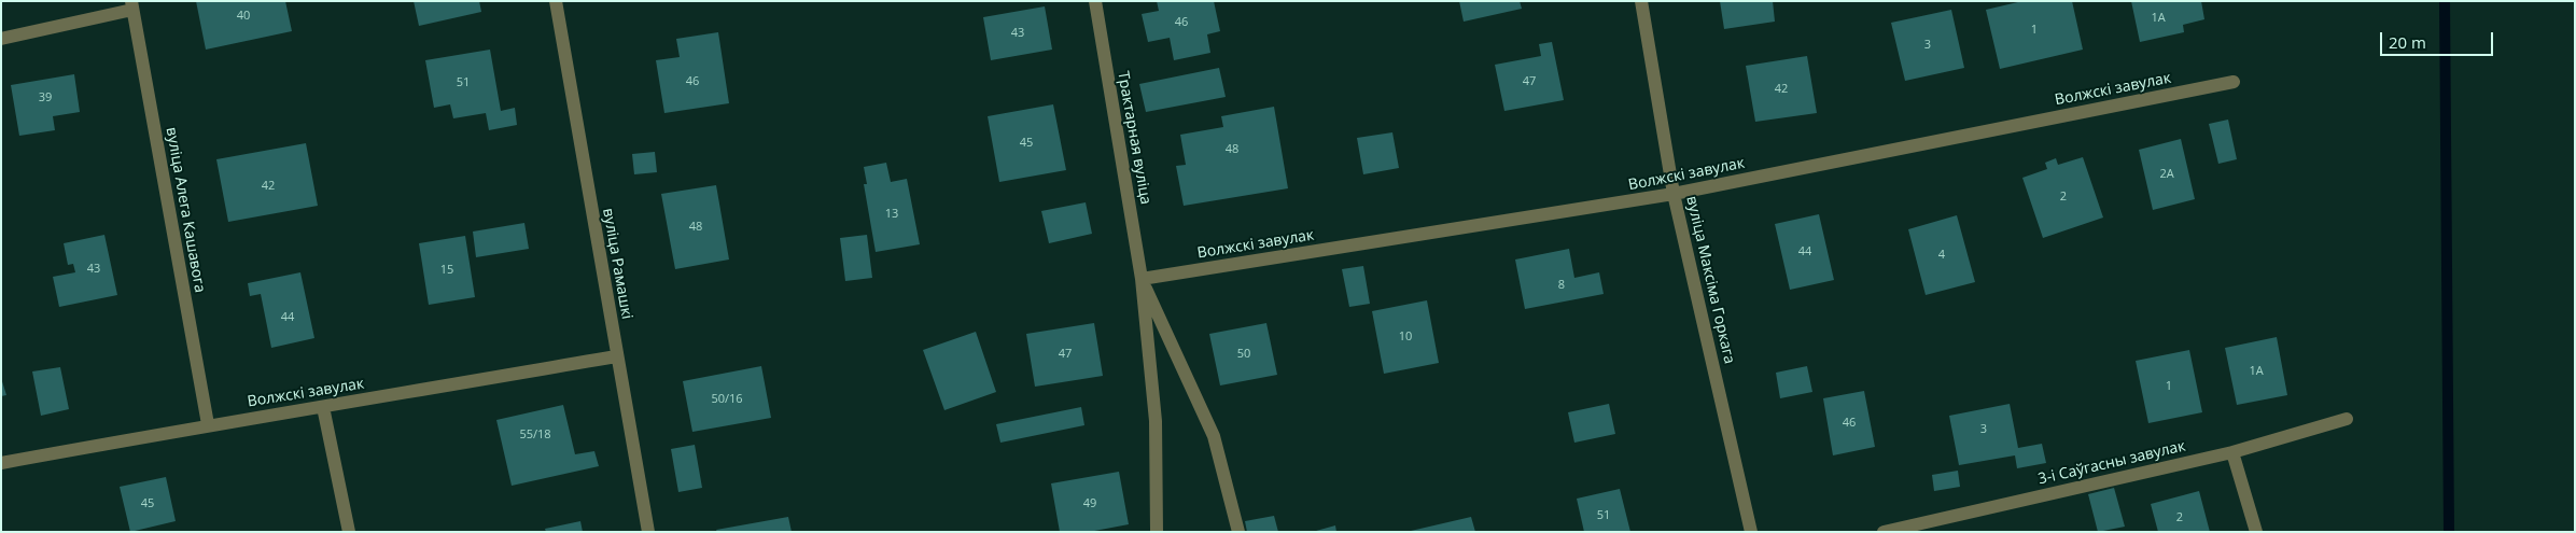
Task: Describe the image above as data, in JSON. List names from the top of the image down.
{
  "streets": {
    "street": [
      "Волжскі завулак",
      "Трактарная вуліца",
      "вуліца Алега Кашавога",
      "вуліца Рамашкі",
      "вуліца Максіма Горкага",
      "3-і Саўгасны завулак"
    ]
  },
  "crossings": [
    ["Волжскі завулак", "Трактарная вуліца"],
    ["Волжскі завулак", "вуліца Алега Кашавога"],
    ["Волжскі завулак", "вуліца Рамашкі"],
    ["Волжскі завулак", "вуліца Максіма Горкага"]
  ],
  "house_numbers": [
    "40",
    "1А",
    "46",
    "1",
    "43",
    "3",
    "46",
    "47",
    "51",
    "42",
    "39",
    "45",
    "48",
    "2А",
    "42",
    "2",
    "13",
    "48",
    "44",
    "4",
    "43",
    "15",
    "8",
    "44",
    "10",
    "47",
    "50",
    "1А",
    "1",
    "50/16",
    "46",
    "3",
    "55/18",
    "45",
    "49",
    "51",
    "2"
  ],
  "scale_bar": "20 m"
}
